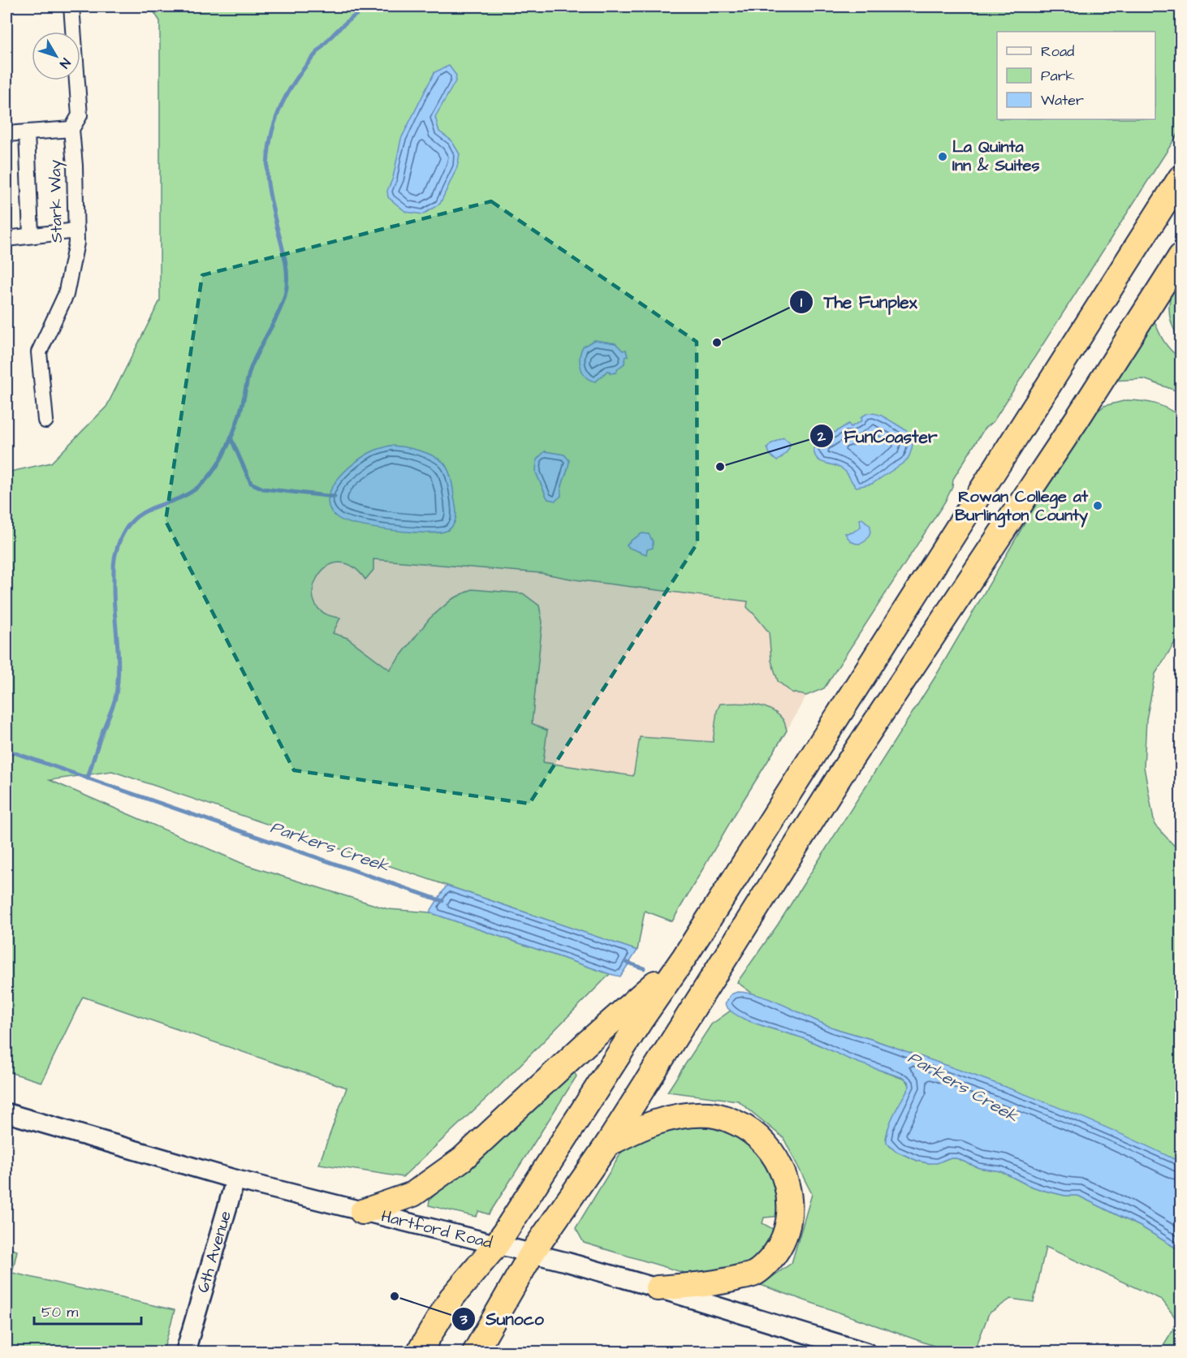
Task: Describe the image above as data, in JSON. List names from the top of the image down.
{
  "streets": {
    "street": ["Stark Way", "Hartford Road", "6th Avenue"]
  },
  "crossings": [
    ["Hartford Road", "6th Avenue"]
  ],
  "water": ["Parkers Creek"],
  "places": [
    "La Quinta Inn & Suites",
    "The Funplex",
    "FunCoaster",
    "Rowan College at Burlington County",
    "Sunoco"
  ],
  "legend": ["Road", "Park", "Water"],
  "scale_bar": "50 m",
  "north": "bottom right"
}
